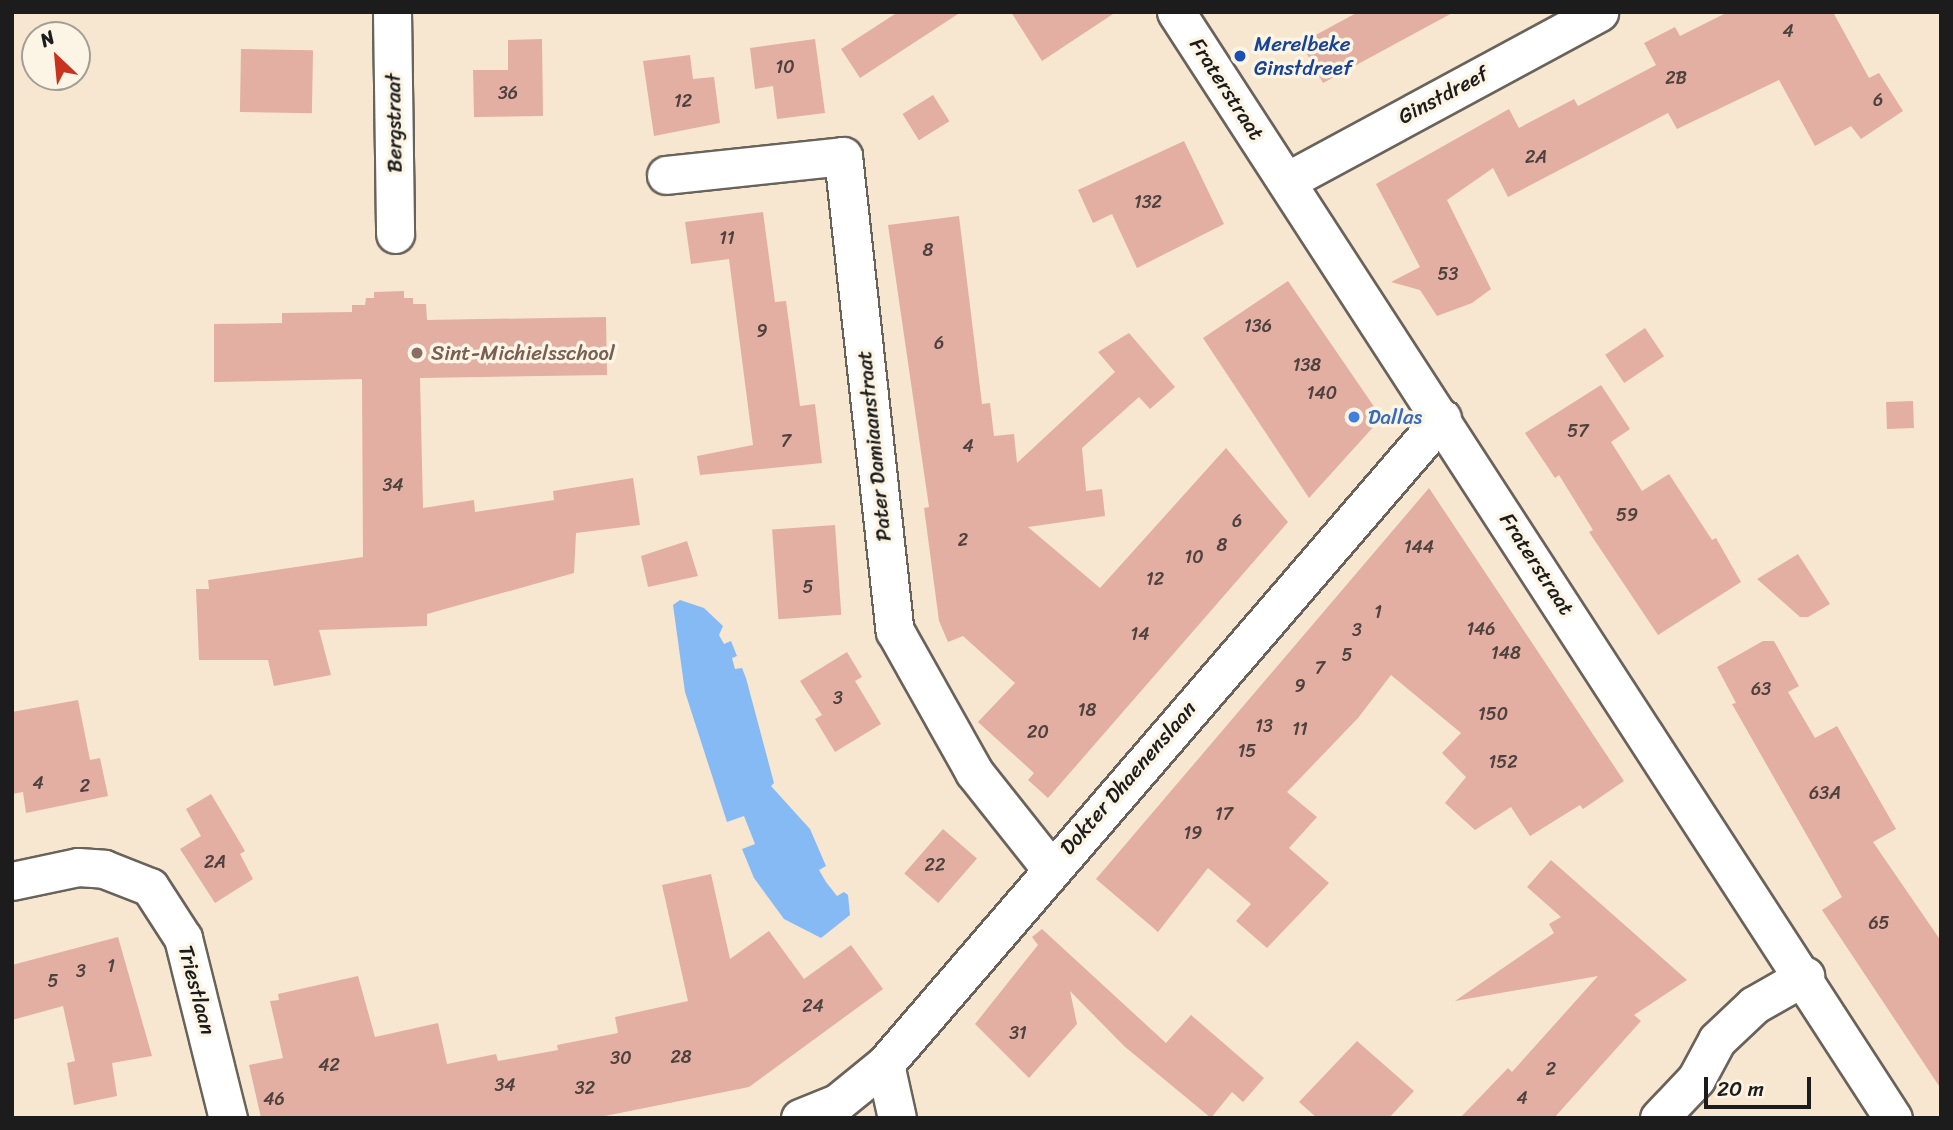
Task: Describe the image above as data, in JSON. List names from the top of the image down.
{
  "streets": {
    "street": [
      "Fraterstraat",
      "Ginstdreef",
      "Bergstraat",
      "Pater Damiaanstraat",
      "Dokter Dhaenenslaan",
      "Triestlaan"
    ]
  },
  "crossings": [
    ["Fraterstraat", "Ginstdreef"],
    ["Fraterstraat", "Dokter Dhaenenslaan"],
    ["Pater Damiaanstraat", "Dokter Dhaenenslaan"]
  ],
  "places": ["Merelbeke Ginstdreef", "Sint-Michielsschool", "Dallas"],
  "house_numbers": [
    "4",
    "10",
    "2B",
    "36",
    "6",
    "12",
    "2A",
    "132",
    "11",
    "8",
    "53",
    "136",
    "9",
    "6",
    "138",
    "140",
    "57",
    "7",
    "4",
    "34",
    "59",
    "6",
    "2",
    "8",
    "144",
    "10",
    "12",
    "5",
    "1",
    "146",
    "3",
    "14",
    "148",
    "5",
    "7",
    "9",
    "63",
    "3",
    "18",
    "150",
    "13",
    "11",
    "20",
    "15",
    "152",
    "4",
    "2",
    "63A",
    "17",
    "19",
    "2A",
    "22",
    "65",
    "1",
    "3",
    "5",
    "24",
    "31",
    "28",
    "30",
    "42",
    "2",
    "34",
    "32",
    "4",
    "46"
  ],
  "scale_bar": "20 m",
  "north": "top left"
}
